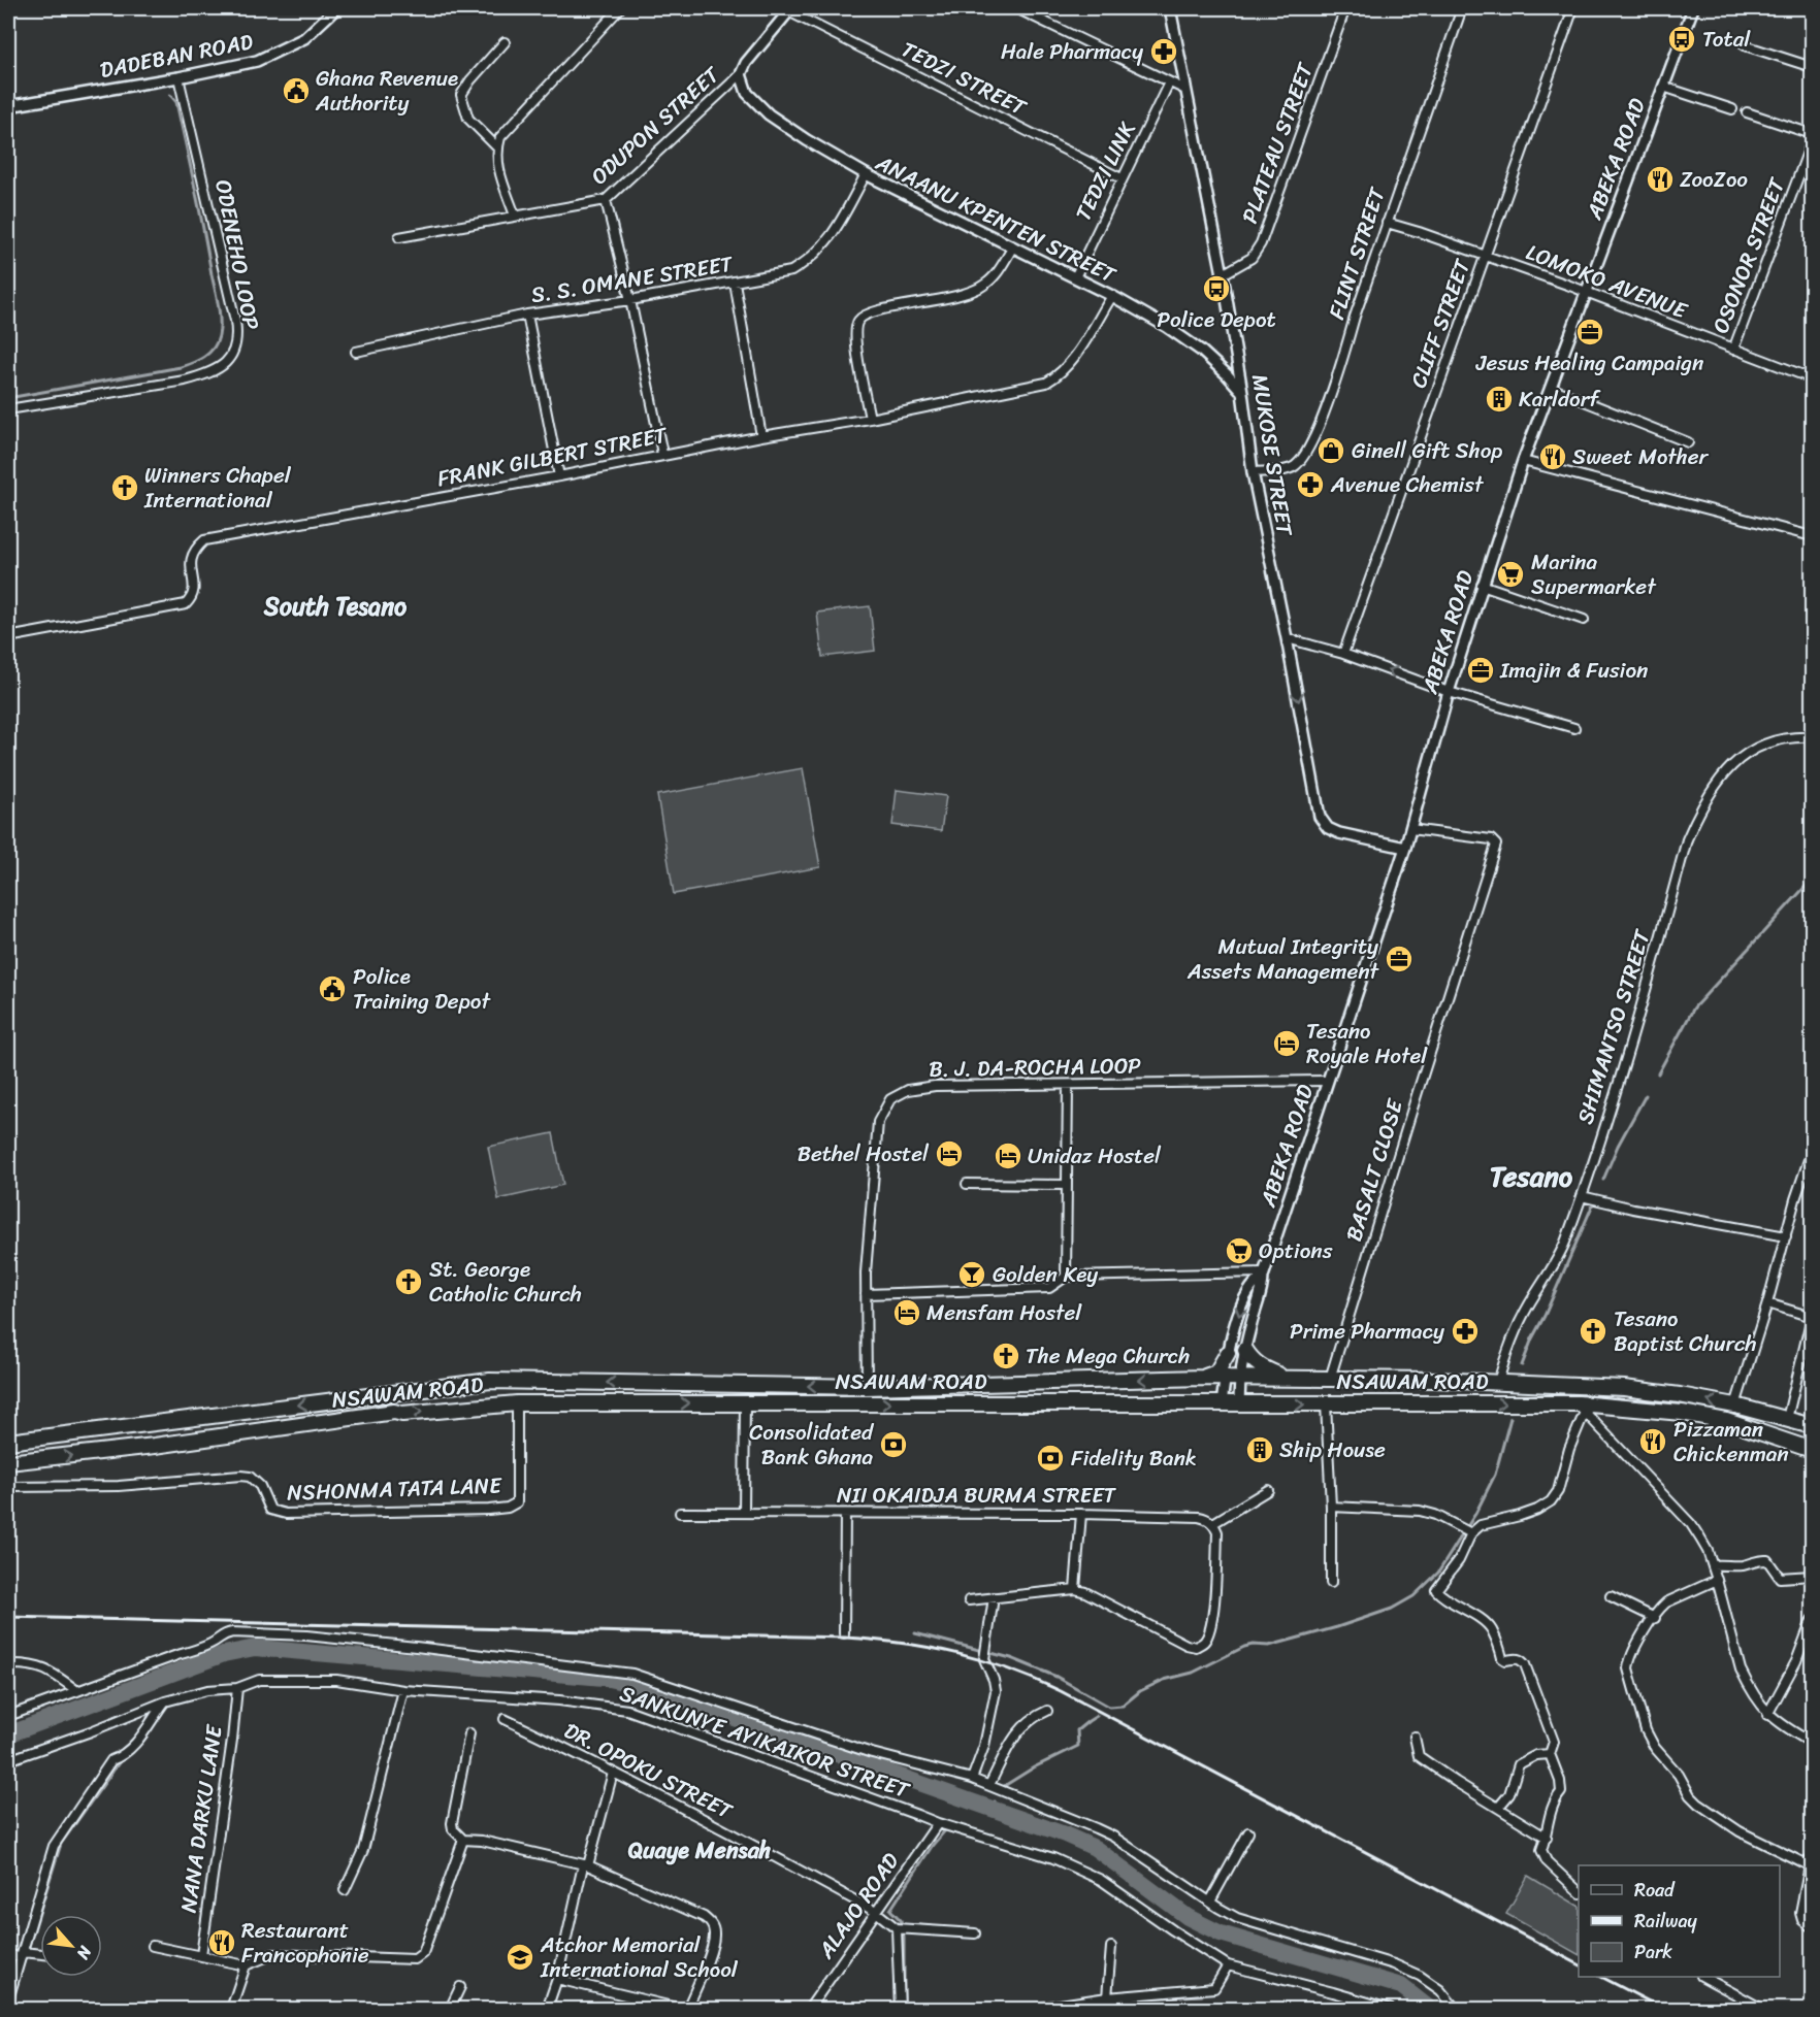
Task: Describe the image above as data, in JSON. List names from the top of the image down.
{
  "streets": {
    "highway": ["NSAWAM ROAD"],
    "street": [
      "DADEBAN ROAD",
      "TEDZI STREET",
      "ODUPON STREET",
      "PLATEAU STREET",
      "ABEKA ROAD",
      "TEDZI LINK",
      "ANAANU KPENTEN STREET",
      "FLINT STREET",
      "ODENEHO LOOP",
      "OSONOR STREET",
      "S. S. OMANE STREET",
      "LOMOKO AVENUE",
      "CLIFF STREET",
      "MUKOSE STREET",
      "FRANK GILBERT STREET",
      "SHIMANTSO STREET",
      "B. J. DA-ROCHA LOOP",
      "BASALT CLOSE",
      "NSHONMA TATA LANE",
      "NII OKAIDJA BURMA STREET",
      "SANKUNYE AYIKAIKOR STREET",
      "DR. OPOKU STREET",
      "NANA DARKU LANE",
      "ALAJO ROAD"
    ]
  },
  "crossings": [
    ["DADEBAN ROAD", "ODENEHO LOOP"],
    ["TEDZI STREET", "ODUPON STREET"],
    ["TEDZI STREET", "TEDZI LINK"],
    ["ODUPON STREET", "ANAANU KPENTEN STREET"],
    ["PLATEAU STREET", "MUKOSE STREET"],
    ["ABEKA ROAD", "LOMOKO AVENUE"],
    ["ABEKA ROAD", "MUKOSE STREET"],
    ["ABEKA ROAD", "B. J. DA-ROCHA LOOP"],
    ["ABEKA ROAD", "BASALT CLOSE"],
    ["ABEKA ROAD", "NSAWAM ROAD"],
    ["TEDZI LINK", "ANAANU KPENTEN STREET"],
    ["ANAANU KPENTEN STREET", "S. S. OMANE STREET"],
    ["ANAANU KPENTEN STREET", "MUKOSE STREET"],
    ["ANAANU KPENTEN STREET", "FRANK GILBERT STREET"],
    ["FLINT STREET", "LOMOKO AVENUE"],
    ["FLINT STREET", "MUKOSE STREET"],
    ["OSONOR STREET", "LOMOKO AVENUE"],
    ["LOMOKO AVENUE", "CLIFF STREET"],
    ["SHIMANTSO STREET", "NSAWAM ROAD"],
    ["B. J. DA-ROCHA LOOP", "NSAWAM ROAD"],
    ["BASALT CLOSE", "NSAWAM ROAD"],
    ["NSAWAM ROAD", "NSHONMA TATA LANE"],
    ["SANKUNYE AYIKAIKOR STREET", "NANA DARKU LANE"],
    ["SANKUNYE AYIKAIKOR STREET", "ALAJO ROAD"],
    ["DR. OPOKU STREET", "ALAJO ROAD"]
  ],
  "districts": ["South Tesano", "Tesano", "Quaye Mensah"],
  "places": {
    "bus stop": ["Total", "Police Depot"],
    "pharmacy": ["Hale Pharmacy", "Avenue Chemist", "Prime Pharmacy"],
    "public building": ["Ghana Revenue Authority", "Police Training Depot"],
    "restaurant": [
      "ZooZoo",
      "Sweet Mother",
      "Pizzaman Chickenman",
      "Restaurant Francophonie"
    ],
    "office": ["Jesus Healing Campaign", "Imajin & Fusion", "Mutual Integrity Assets Management"],
    "building": ["Karldorf", "Ship House"],
    "shop": ["Ginell Gift Shop"],
    "church": [
      "Winners Chapel International",
      "St. George Catholic Church",
      "Tesano Baptist Church",
      "The Mega Church"
    ],
    "supermarket": ["Marina Supermarket", "Options"],
    "hotel": [
      "Tesano Royale Hotel",
      "Bethel Hostel",
      "Unidaz Hostel",
      "Mensfam Hostel"
    ],
    "bar": ["Golden Key"],
    "bank": ["Consolidated Bank Ghana", "Fidelity Bank"],
    "school or university": ["Atchor Memorial International School"]
  },
  "legend": ["Road", "Railway", "Park"],
  "north": "bottom right"
}
